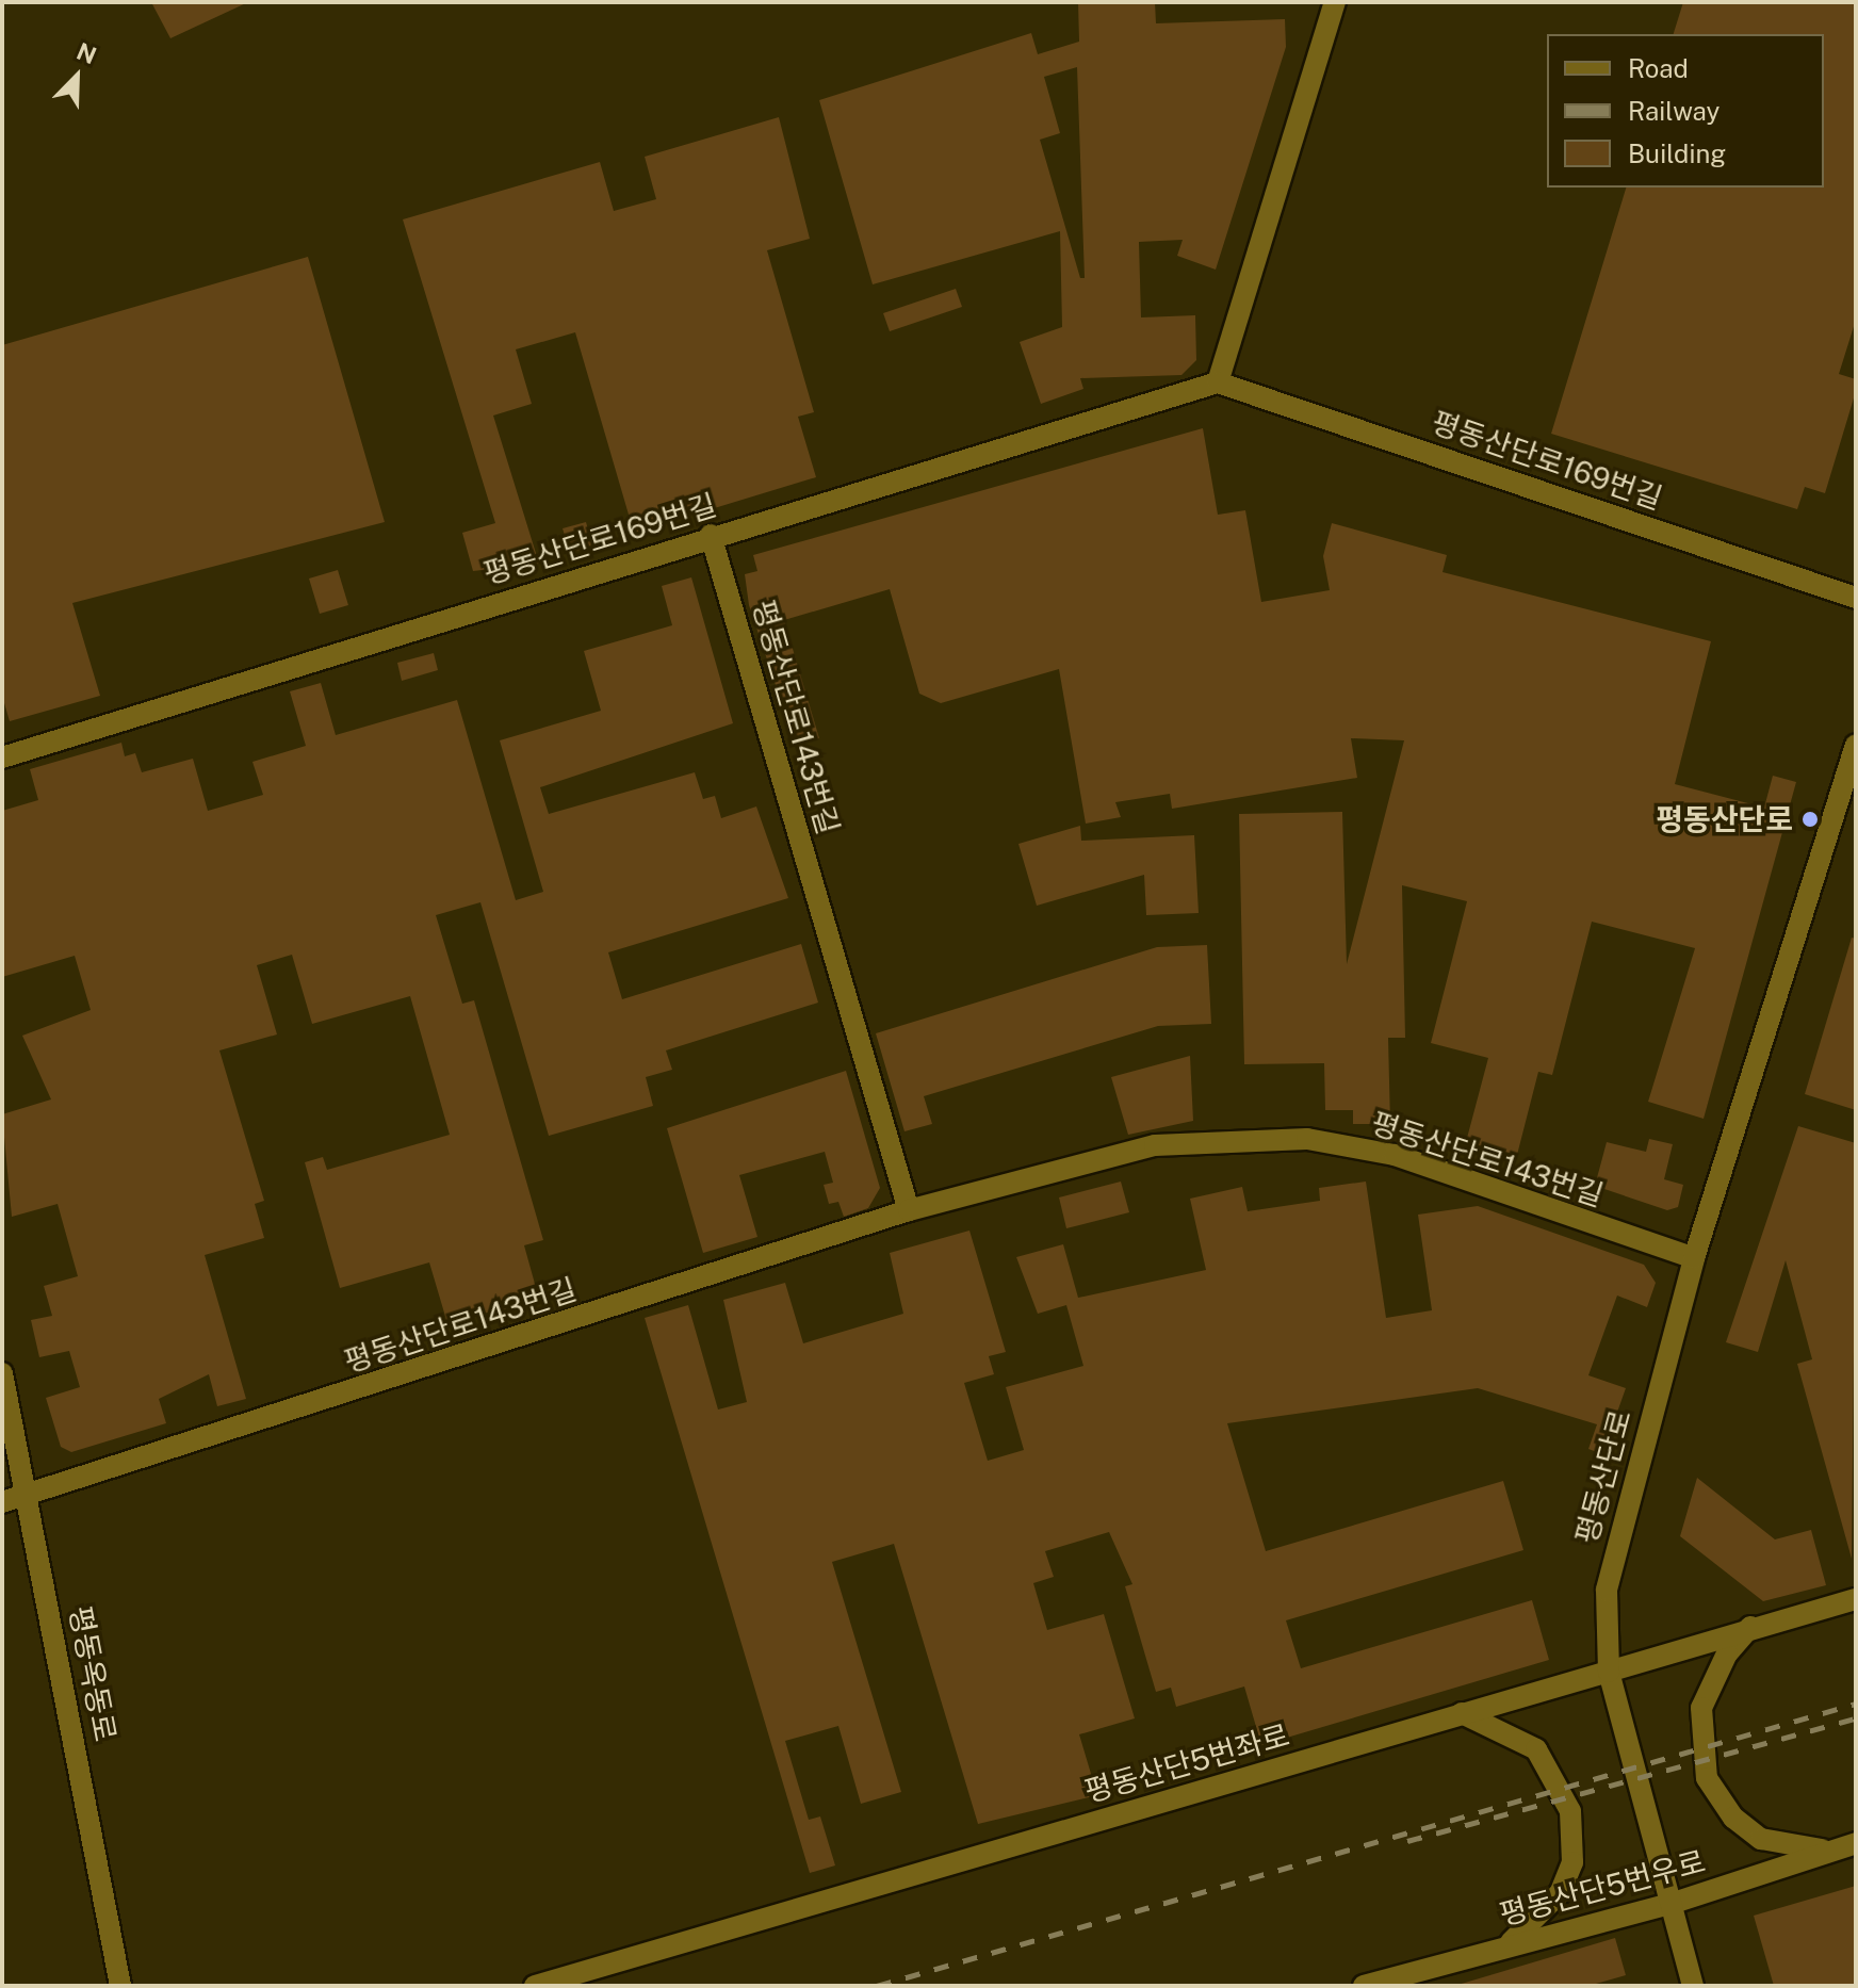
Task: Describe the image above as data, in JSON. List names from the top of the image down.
{
  "streets": {
    "street": [
      "평동산단로169번길",
      "평동산단로143번길",
      "평동산단로",
      "평동옥동로",
      "평동산단5번좌로",
      "평동산단5번우로"
    ]
  },
  "crossings": [
    ["평동산단로169번길", "평동산단로143번길"],
    ["평동산단로143번길", "평동산단로"],
    ["평동산단로143번길", "평동옥동로"],
    ["평동산단로", "평동산단5번좌로"],
    ["평동산단로", "평동산단5번우로"]
  ],
  "places": ["평동산단로"],
  "legend": ["Road", "Railway", "Building"],
  "north": "top right"
}
